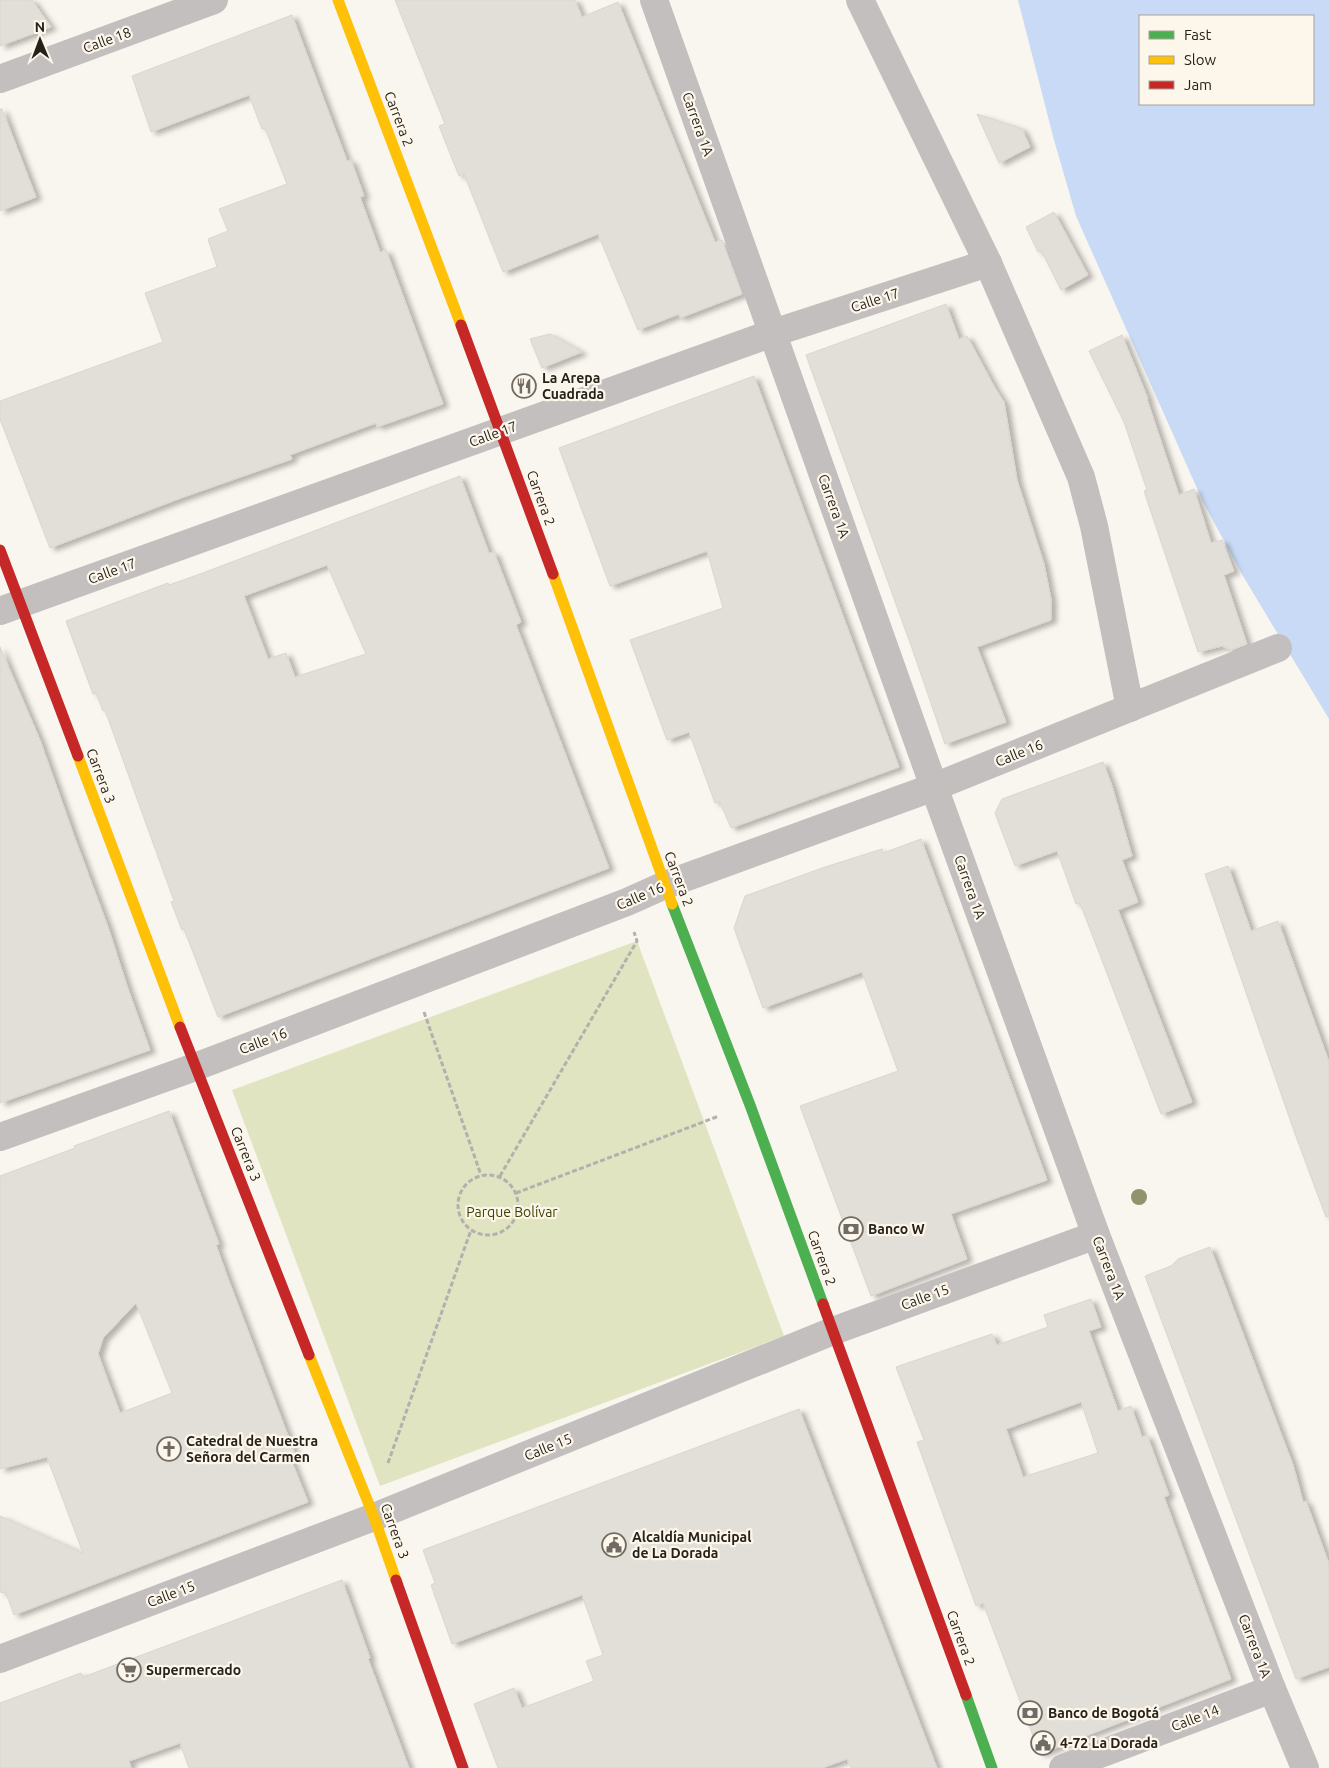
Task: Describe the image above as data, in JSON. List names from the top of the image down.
{
  "streets": {
    "main road": ["Carrera 2", "Carrera 3"],
    "street": [
      "Calle 18",
      "Carrera 1A",
      "Calle 17",
      "Calle 16",
      "Calle 15",
      "Calle 14"
    ]
  },
  "crossings": [
    ["Carrera 2", "Calle 17"],
    ["Carrera 2", "Calle 16"],
    ["Carrera 2", "Calle 15"],
    ["Carrera 1A", "Calle 17"],
    ["Carrera 1A", "Calle 16"],
    ["Carrera 1A", "Calle 15"],
    ["Carrera 1A", "Calle 14"],
    ["Calle 17", "Carrera 3"],
    ["Calle 16", "Carrera 3"],
    ["Carrera 3", "Calle 15"]
  ],
  "parks": ["Parque Bolívar"],
  "places": {
    "restaurant": ["La Arepa Cuadrada"],
    "bank": ["Banco W", "Banco de Bogotá"],
    "church": ["Catedral de Nuestra Señora del Carmen"],
    "public building": ["Alcaldía Municipal de La Dorada", "4-72 La Dorada"],
    "supermarket": ["Supermercado"]
  },
  "legend": ["Fast", "Slow", "Jam"],
  "north": "top"
}
